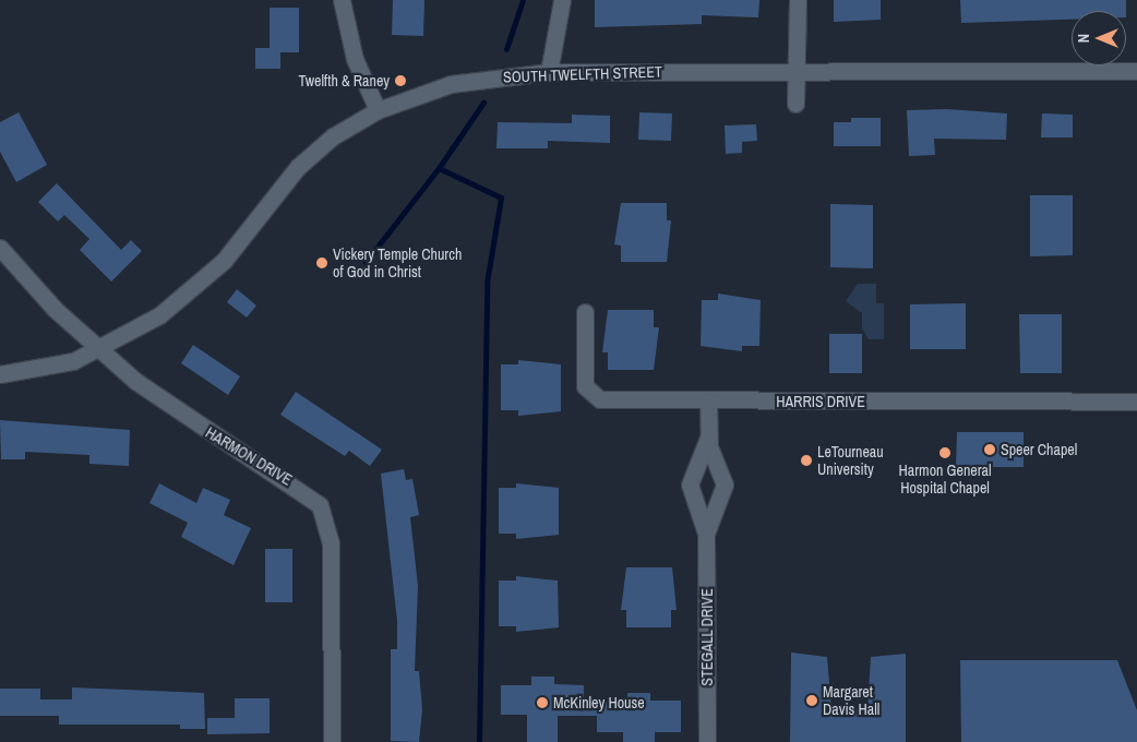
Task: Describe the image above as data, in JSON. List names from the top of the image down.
{
  "streets": {
    "street": [
      "SOUTH TWELFTH STREET",
      "HARRIS DRIVE",
      "HARMON DRIVE",
      "STEGALL DRIVE"
    ]
  },
  "crossings": [
    ["SOUTH TWELFTH STREET", "HARMON DRIVE"],
    ["HARRIS DRIVE", "STEGALL DRIVE"]
  ],
  "places": [
    "Twelfth & Raney",
    "Vickery Temple Church of God in Christ",
    "Speer Chapel",
    "Harmon General Hospital Chapel",
    "LeTourneau University",
    "Margaret Davis Hall",
    "McKinley House"
  ],
  "north": "left"
}
